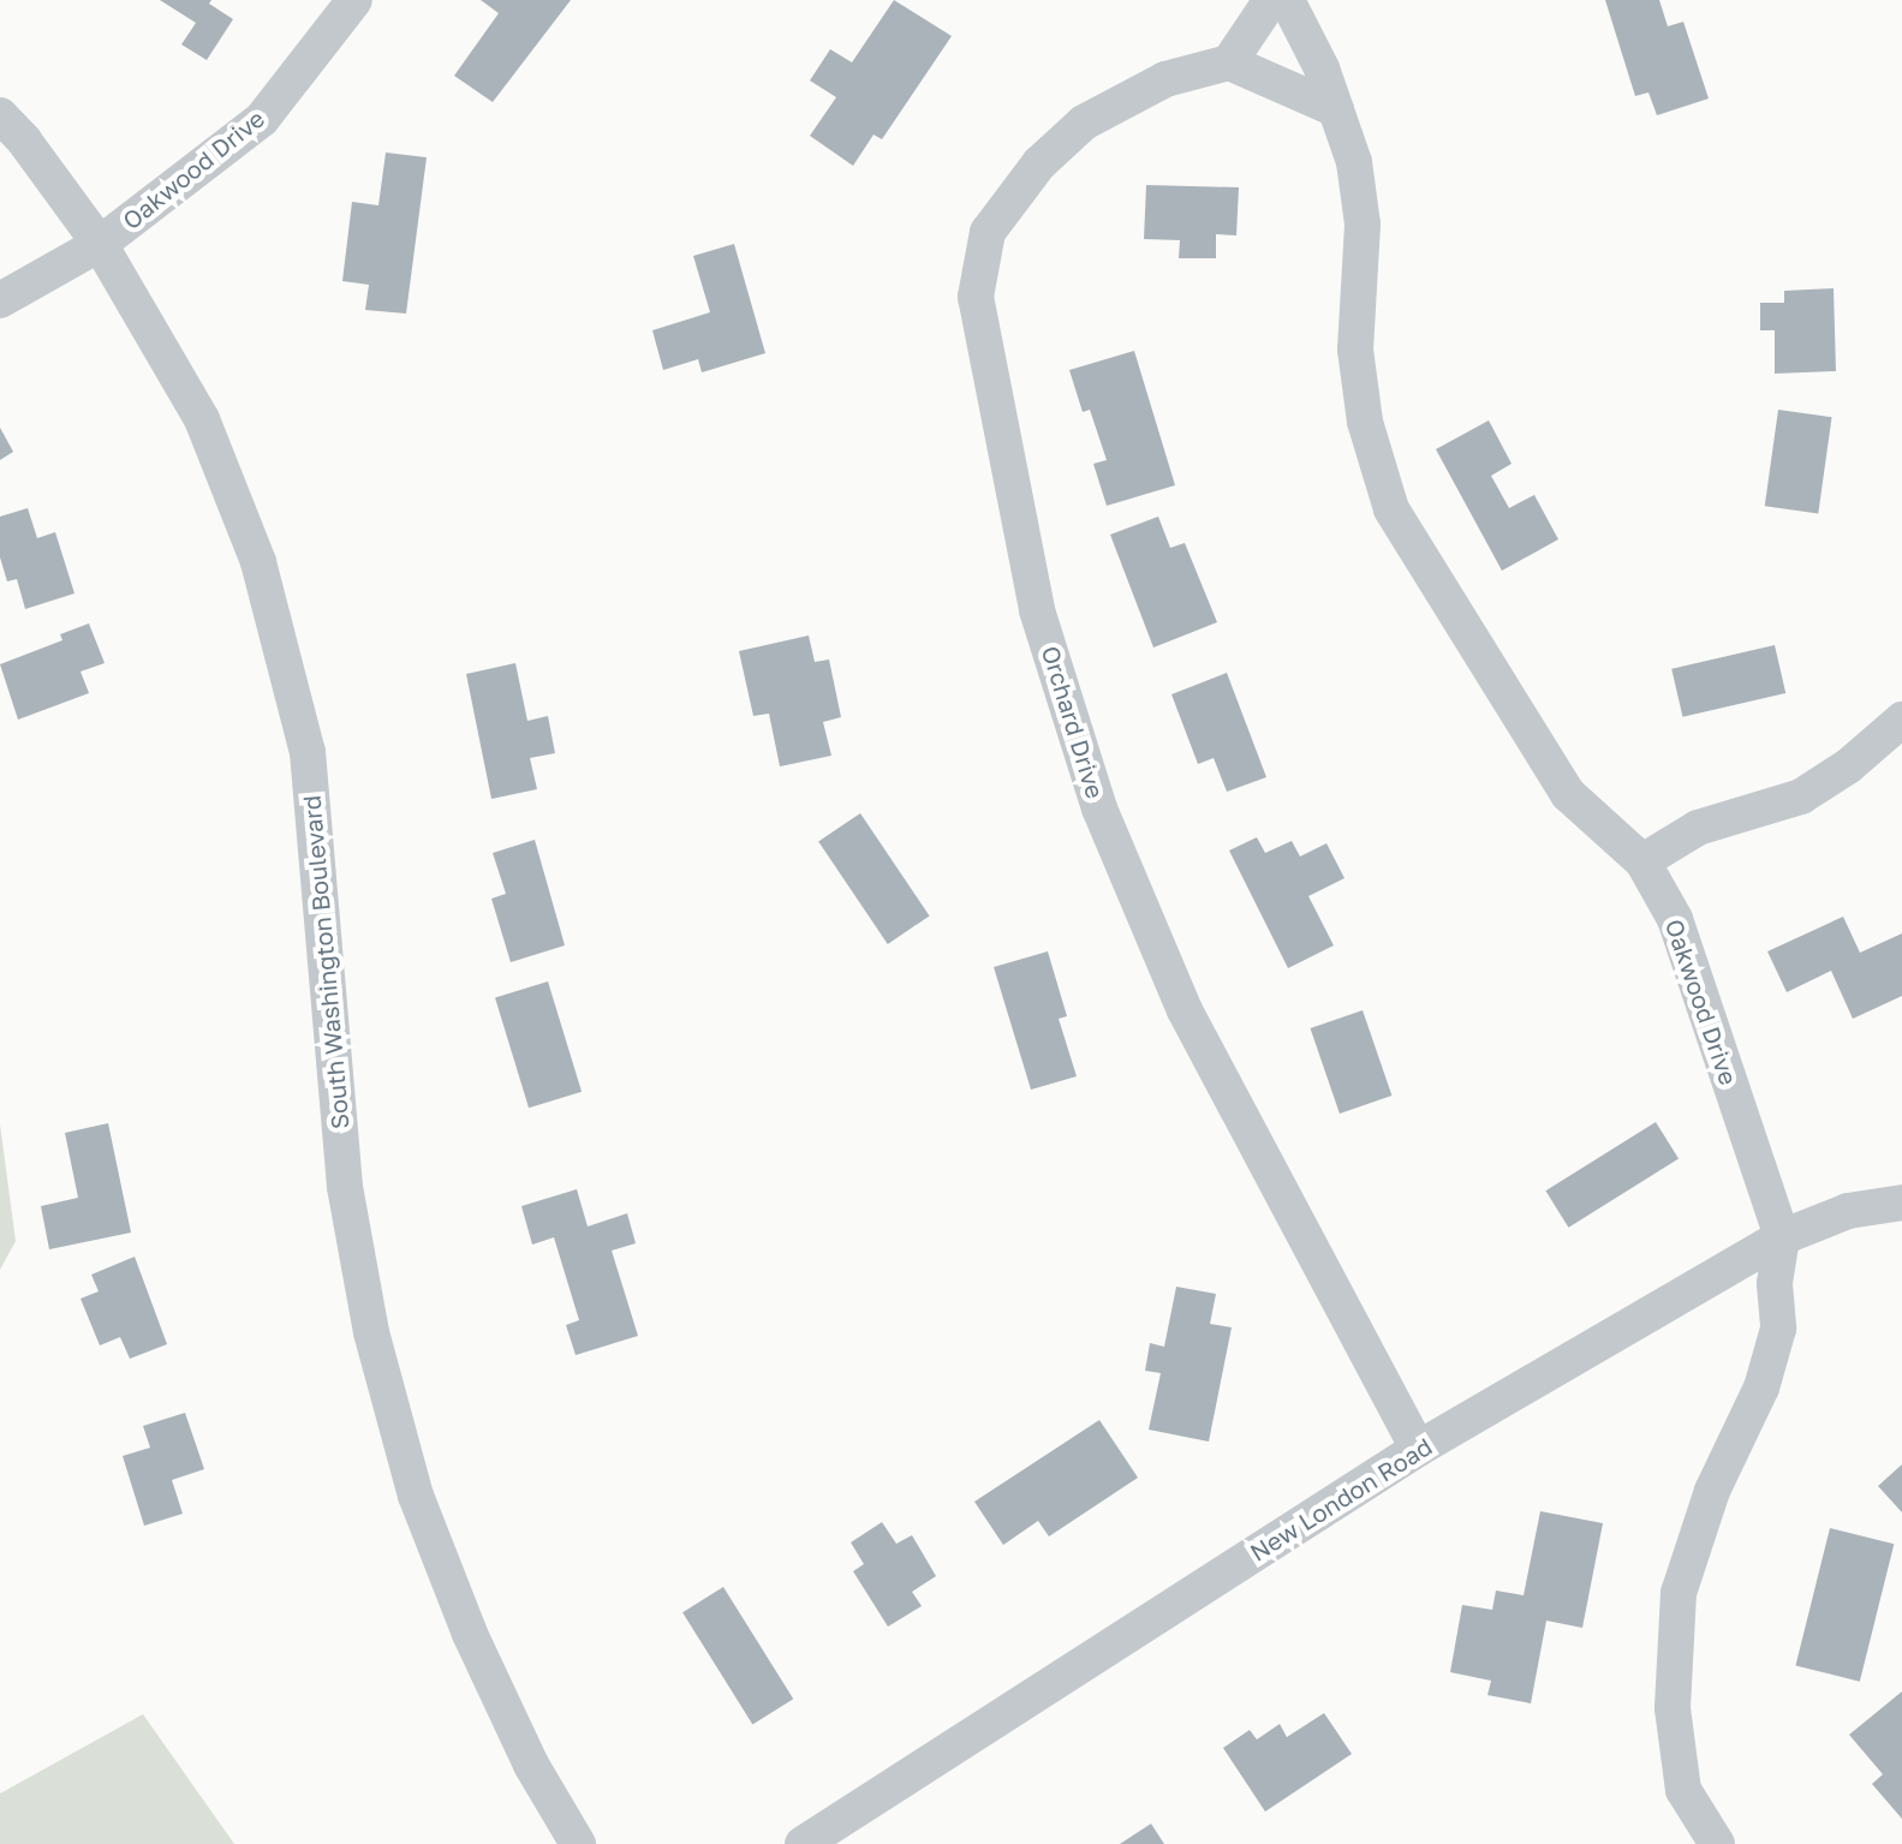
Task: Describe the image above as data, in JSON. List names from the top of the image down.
{
  "streets": {
    "street": [
      "Oakwood Drive",
      "Orchard Drive",
      "South Washington Boulevard",
      "New London Road"
    ]
  },
  "crossings": [
    ["Oakwood Drive", "South Washington Boulevard"],
    ["Oakwood Drive", "New London Road"],
    ["Orchard Drive", "New London Road"]
  ]
}
